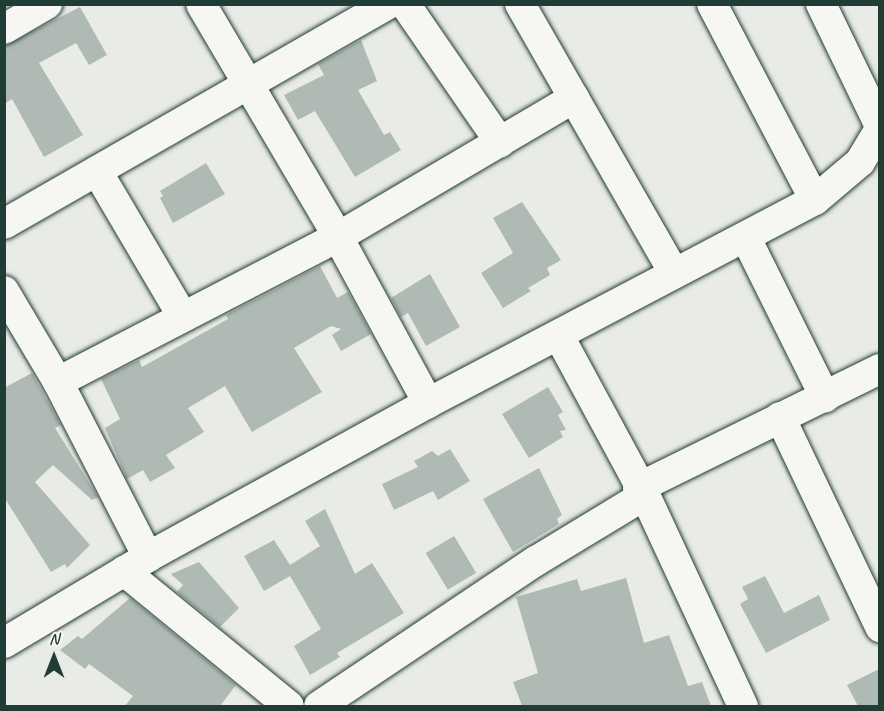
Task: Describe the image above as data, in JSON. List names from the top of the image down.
{
  "north": "top"
}
